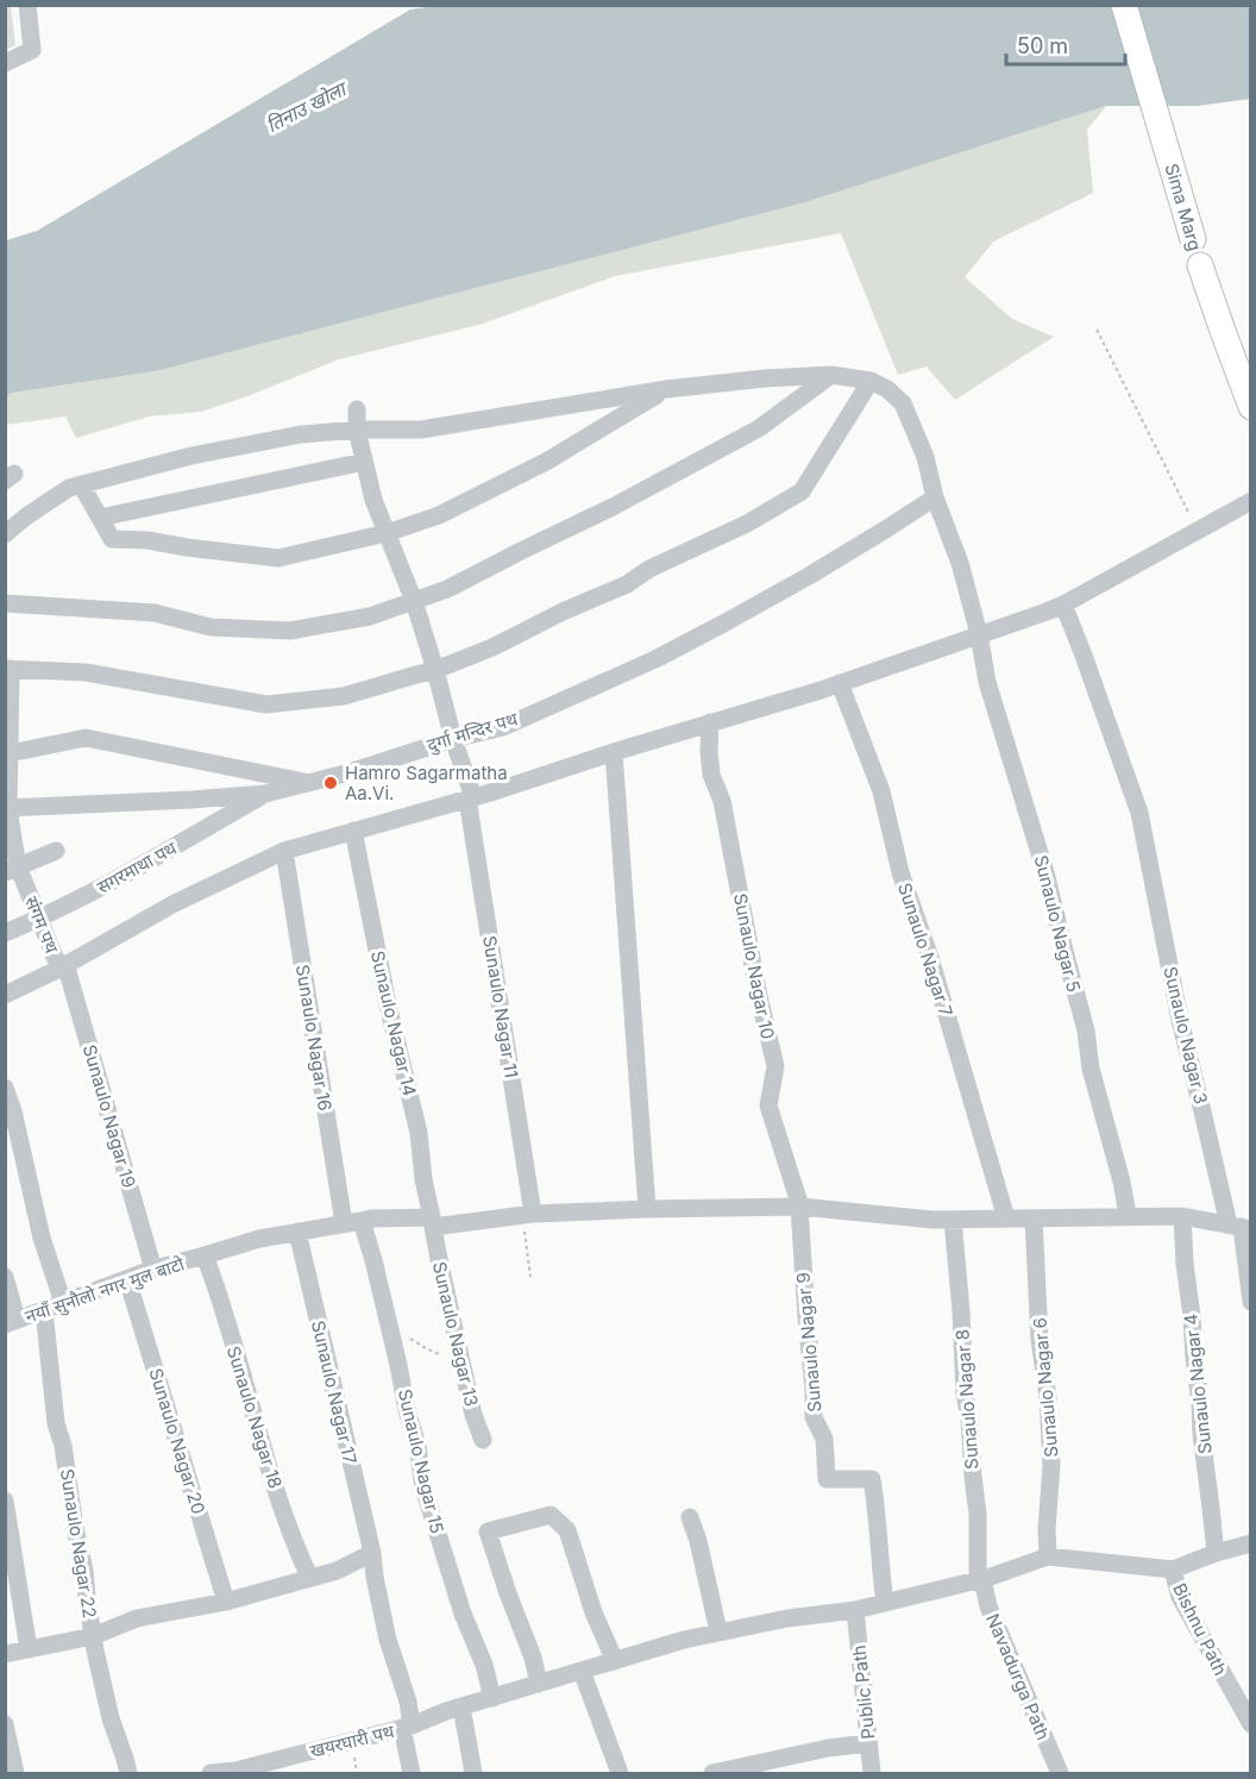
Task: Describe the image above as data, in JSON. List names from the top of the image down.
{
  "streets": {
    "street": [
      "Sima Marg",
      "दुर्गा मन्दिर पथ",
      "सगरमाथा पथ",
      "Sunaulo Nagar 5",
      "संगम पथ",
      "Sunaulo Nagar 7",
      "Sunaulo Nagar 10",
      "Sunaulo Nagar 11",
      "Sunaulo Nagar 14",
      "Sunaulo Nagar 3",
      "Sunaulo Nagar 16",
      "Sunaulo Nagar 19",
      "नयाँ सुनौलो नगर मुल बाटो",
      "Sunaulo Nagar 13",
      "Sunaulo Nagar 9",
      "Sunaulo Nagar 4",
      "Sunaulo Nagar 6",
      "Sunaulo Nagar 17",
      "Sunaulo Nagar 8",
      "Sunaulo Nagar 18",
      "Sunaulo Nagar 20",
      "Sunaulo Nagar 15",
      "Sunaulo Nagar 22",
      "Bishnu Path",
      "Navadurga Path",
      "Public Path",
      "खयरघारी पथ"
    ]
  },
  "crossings": [
    ["दुर्गा मन्दिर पथ", "सगरमाथा पथ"],
    ["दुर्गा मन्दिर पथ", "Sunaulo Nagar 5"],
    ["दुर्गा मन्दिर पथ", "संगम पथ"],
    ["दुर्गा मन्दिर पथ", "Sunaulo Nagar 11"],
    ["सगरमाथा पथ", "संगम पथ"],
    ["Sunaulo Nagar 5", "नयाँ सुनौलो नगर मुल बाटो"],
    ["संगम पथ", "Sunaulo Nagar 19"],
    ["Sunaulo Nagar 7", "नयाँ सुनौलो नगर मुल बाटो"],
    ["Sunaulo Nagar 10", "नयाँ सुनौलो नगर मुल बाटो"],
    ["Sunaulo Nagar 10", "Sunaulo Nagar 9"],
    ["Sunaulo Nagar 11", "नयाँ सुनौलो नगर मुल बाटो"],
    ["Sunaulo Nagar 14", "नयाँ सुनौलो नगर मुल बाटो"],
    ["Sunaulo Nagar 14", "Sunaulo Nagar 13"],
    ["Sunaulo Nagar 3", "नयाँ सुनौलो नगर मुल बाटो"],
    ["Sunaulo Nagar 16", "नयाँ सुनौलो नगर मुल बाटो"],
    ["Sunaulo Nagar 16", "Sunaulo Nagar 15"],
    ["Sunaulo Nagar 19", "नयाँ सुनौलो नगर मुल बाटो"],
    ["नयाँ सुनौलो नगर मुल बाटो", "Sunaulo Nagar 13"],
    ["नयाँ सुनौलो नगर मुल बाटो", "Sunaulo Nagar 9"],
    ["नयाँ सुनौलो नगर मुल बाटो", "Sunaulo Nagar 4"],
    ["नयाँ सुनौलो नगर मुल बाटो", "Sunaulo Nagar 6"],
    ["नयाँ सुनौलो नगर मुल बाटो", "Sunaulo Nagar 17"],
    ["नयाँ सुनौलो नगर मुल बाटो", "Sunaulo Nagar 8"],
    ["नयाँ सुनौलो नगर मुल बाटो", "Sunaulo Nagar 18"],
    ["नयाँ सुनौलो नगर मुल बाटो", "Sunaulo Nagar 20"],
    ["नयाँ सुनौलो नगर मुल बाटो", "Sunaulo Nagar 15"],
    ["नयाँ सुनौलो नगर मुल बाटो", "Sunaulo Nagar 22"],
    ["Sunaulo Nagar 9", "खयरघारी पथ"],
    ["Sunaulo Nagar 6", "खयरघारी पथ"],
    ["Sunaulo Nagar 17", "खयरघारी पथ"],
    ["Sunaulo Nagar 8", "Navadurga Path"],
    ["Sunaulo Nagar 8", "खयरघारी पथ"],
    ["Sunaulo Nagar 15", "खयरघारी पथ"],
    ["Navadurga Path", "खयरघारी पथ"],
    ["Public Path", "खयरघारी पथ"]
  ],
  "water": ["तिनाउ खोला"],
  "places": ["Hamro Sagarmatha Aa.Vi."],
  "scale_bar": "50 m"
}
